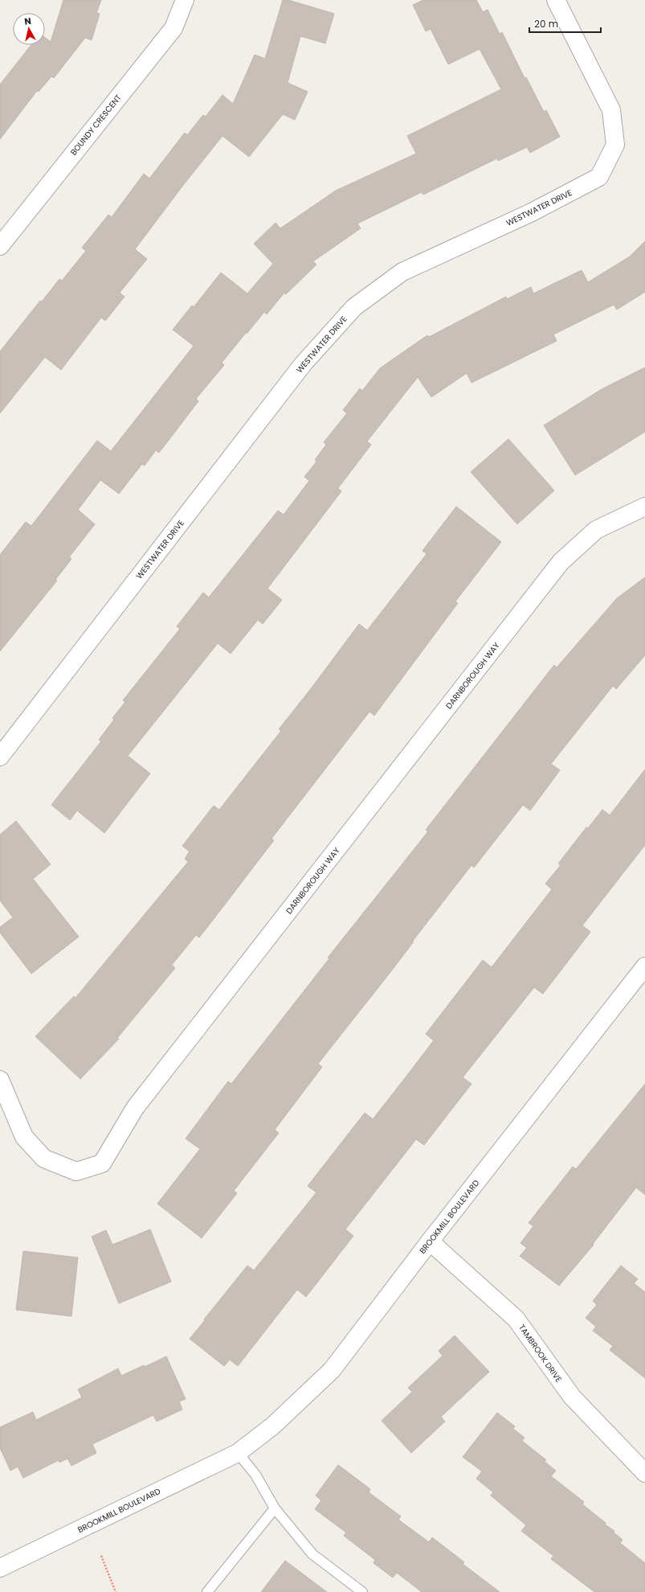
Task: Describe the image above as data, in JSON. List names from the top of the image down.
{
  "streets": {
    "street": [
      "BOUNDY CRESCENT",
      "WESTWATER DRIVE",
      "DARNBOROUGH WAY",
      "BROOKMILL BOULEVARD",
      "TAMBROOK DRIVE"
    ]
  },
  "crossings": [
    ["BROOKMILL BOULEVARD", "TAMBROOK DRIVE"]
  ],
  "scale_bar": "20 m",
  "north": "top"
}
